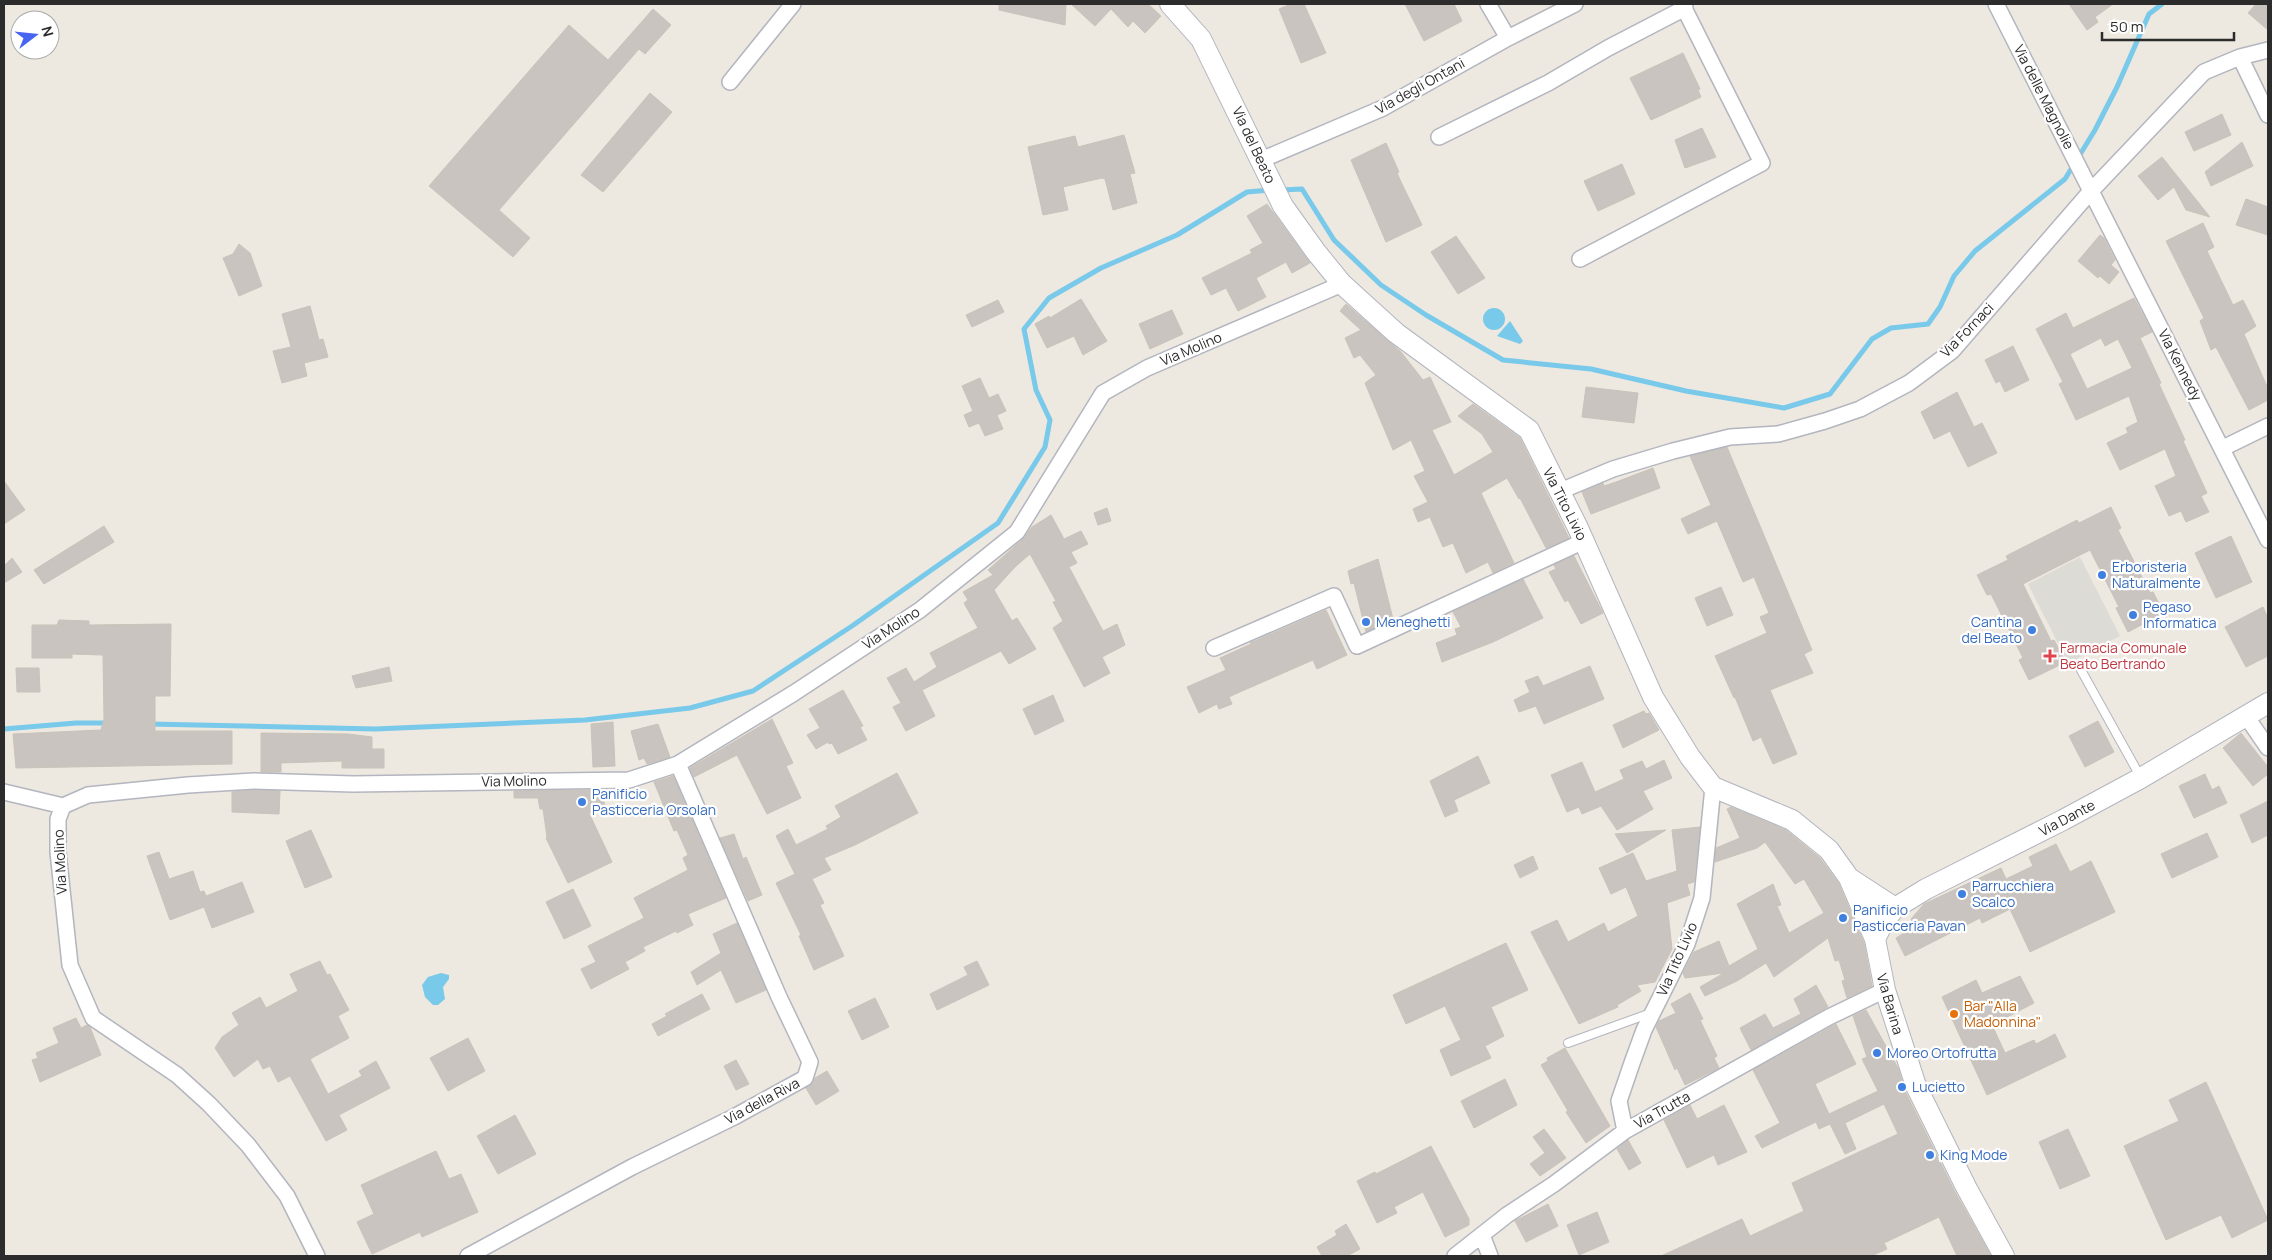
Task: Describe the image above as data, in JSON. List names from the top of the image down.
{
  "streets": {
    "street": [
      "Via degli Ontani",
      "Via delle Magnolie",
      "Via del Beato",
      "Via Fornaci",
      "Via Molino",
      "Via Kennedy",
      "Via Tito Livio",
      "Via Dante",
      "Via Barina",
      "Via della Riva",
      "Via Trutta"
    ]
  },
  "crossings": [
    ["Via degli Ontani", "Via del Beato"],
    ["Via delle Magnolie", "Via Fornaci"],
    ["Via delle Magnolie", "Via Kennedy"],
    ["Via del Beato", "Via Molino"],
    ["Via del Beato", "Via Tito Livio"],
    ["Via Fornaci", "Via Kennedy"],
    ["Via Fornaci", "Via Tito Livio"],
    ["Via Molino", "Via Tito Livio"],
    ["Via Molino", "Via della Riva"],
    ["Via Tito Livio", "Via Dante"],
    ["Via Tito Livio", "Via Barina"],
    ["Via Tito Livio", "Via Trutta"],
    ["Via Dante", "Via Barina"],
    ["Via Barina", "Via Trutta"]
  ],
  "places": {
    "other": [
      "Erboristeria Naturalmente",
      "Pegaso Informatica",
      "Meneghetti",
      "Cantina del Beato",
      "Panificio Pasticceria Orsolan",
      "Parrucchiera Scalco",
      "Panificio Pasticceria Pavan",
      "Bar \"Alla Madonnina\"",
      "Moreo Ortofrutta",
      "Lucietto",
      "King Mode"
    ],
    "health": ["Farmacia Comunale Beato Bertrando"]
  },
  "scale_bar": "50 m",
  "north": "right"
}
